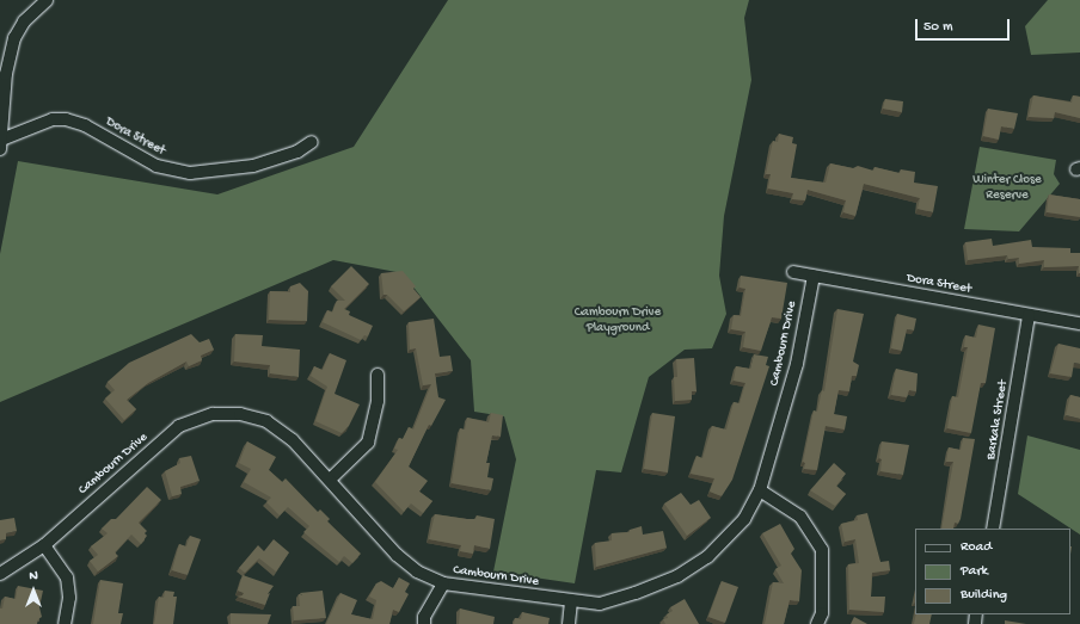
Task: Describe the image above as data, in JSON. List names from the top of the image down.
{
  "streets": {
    "street": ["Dora Street", "Cambourn Drive", "Barkala Street"]
  },
  "crossings": [
    ["Dora Street", "Cambourn Drive"],
    ["Dora Street", "Barkala Street"]
  ],
  "parks": ["Winter Close Reserve", "Cambourn Drive Playground"],
  "legend": ["Road", "Park", "Building"],
  "scale_bar": "50 m",
  "north": "top"
}
